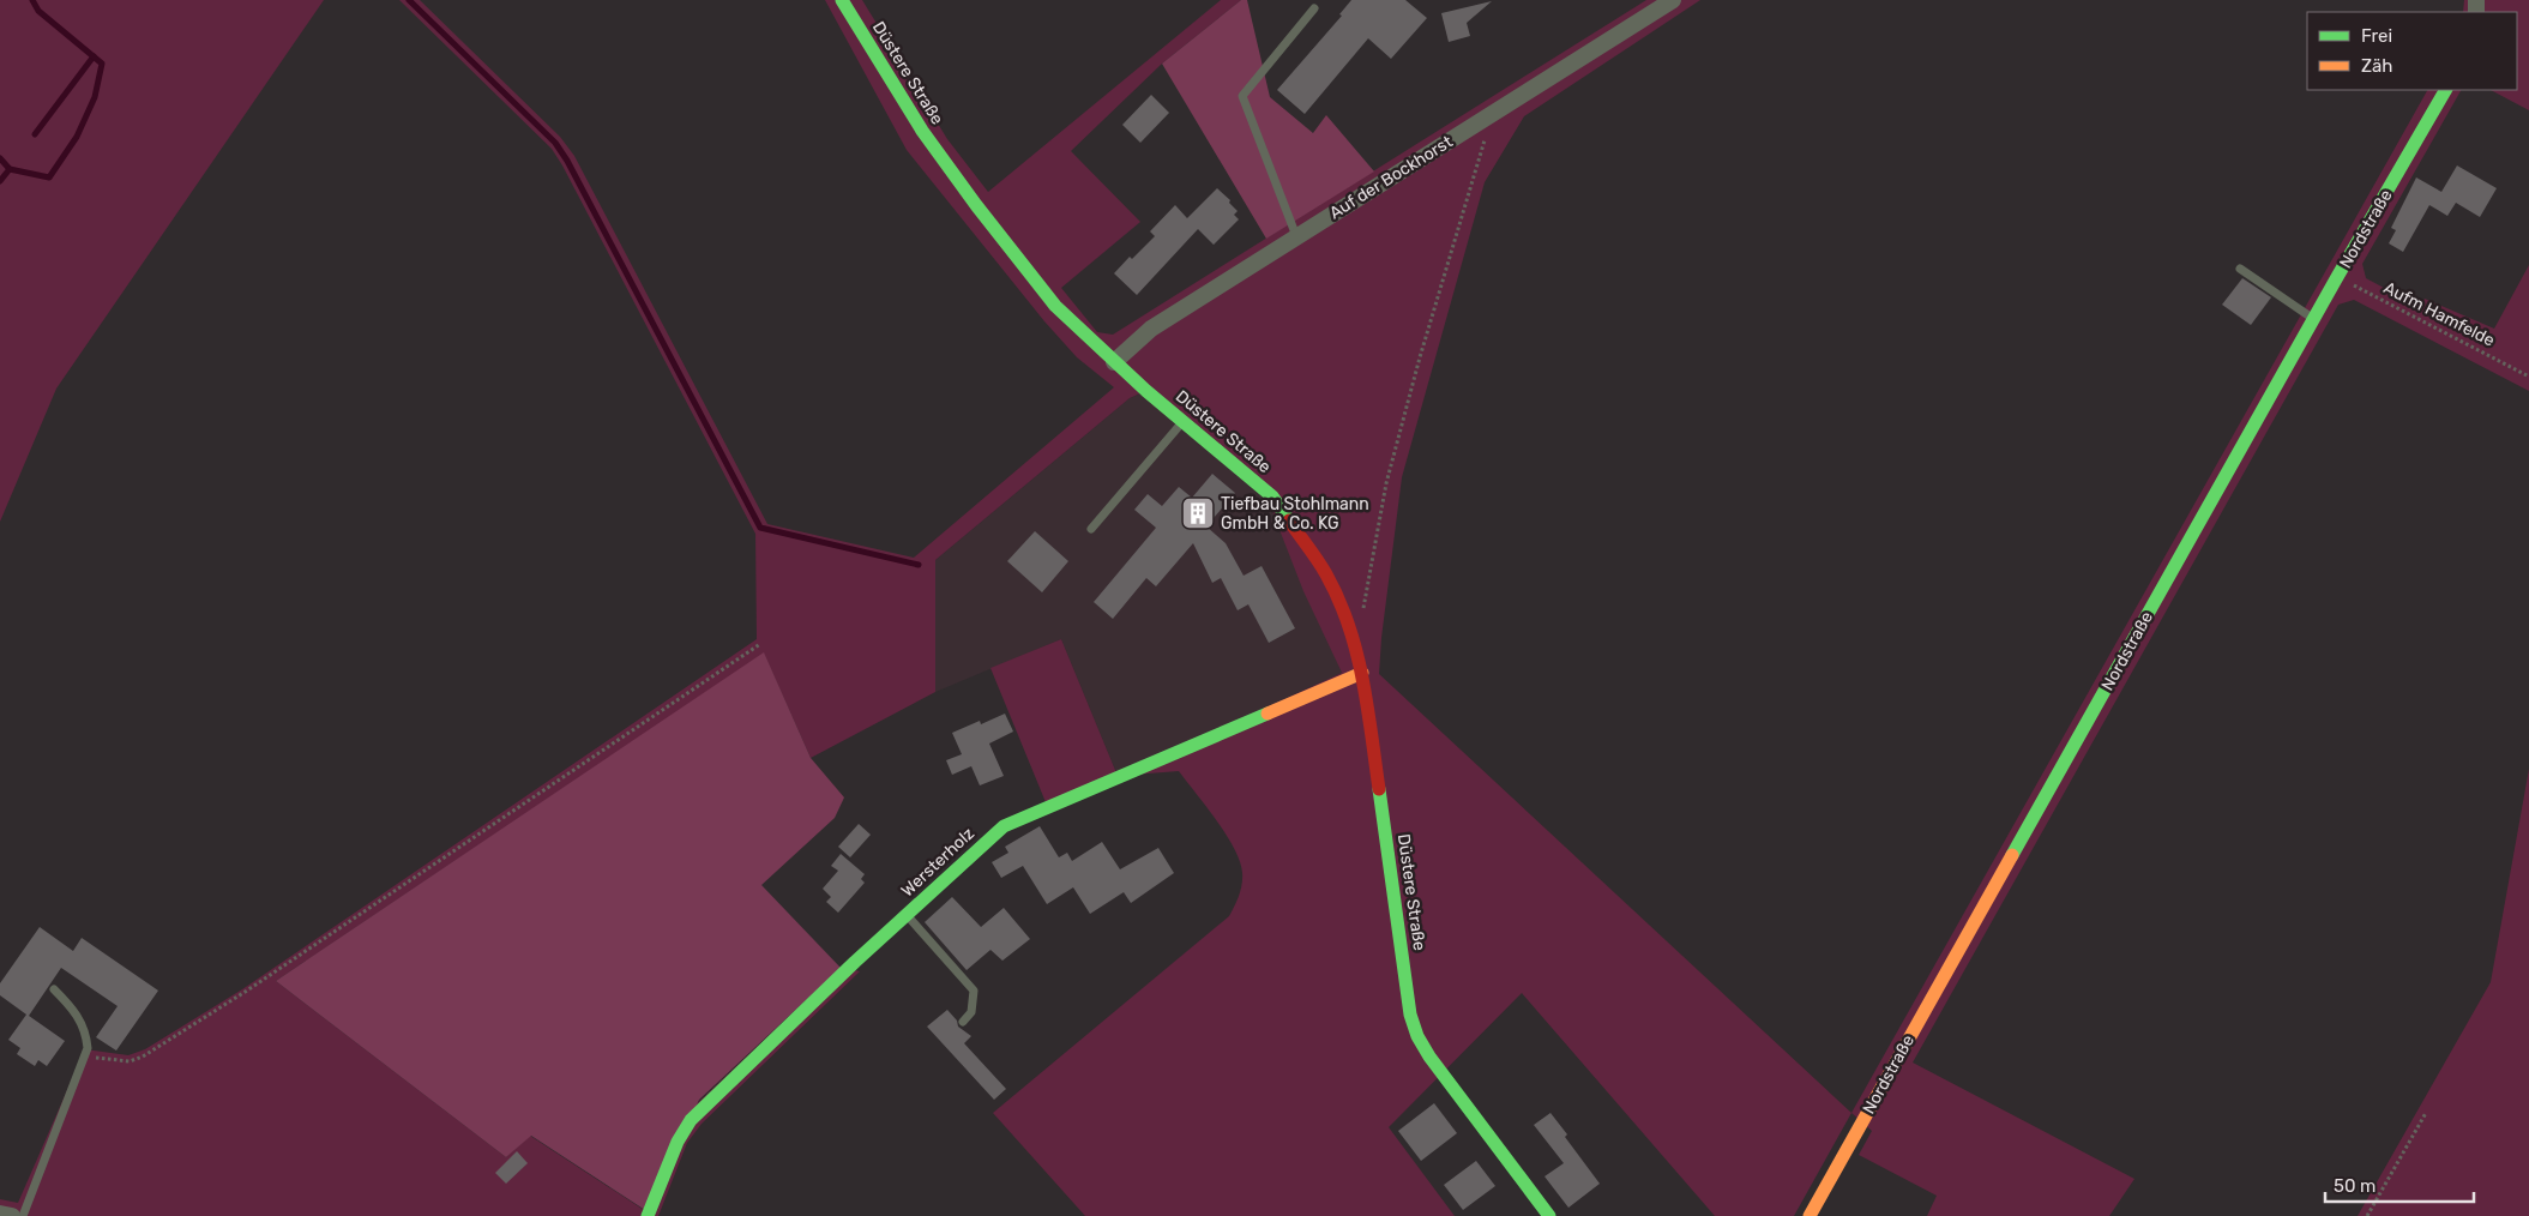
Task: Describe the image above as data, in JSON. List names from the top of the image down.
{
  "streets": {
    "street": [
      "Düstere Straße",
      "Auf der Bockhorst",
      "Nordstraße",
      "Wersterholz"
    ],
    "path": ["Aufm Hamfelde"]
  },
  "crossings": [
    ["Düstere Straße", "Auf der Bockhorst"],
    ["Düstere Straße", "Wersterholz"],
    ["Nordstraße", "Aufm Hamfelde"]
  ],
  "places": {
    "building": ["Tiefbau Stohlmann GmbH & Co. KG"]
  },
  "legend": ["Frei", "Zäh"],
  "scale_bar": "50 m"
}
